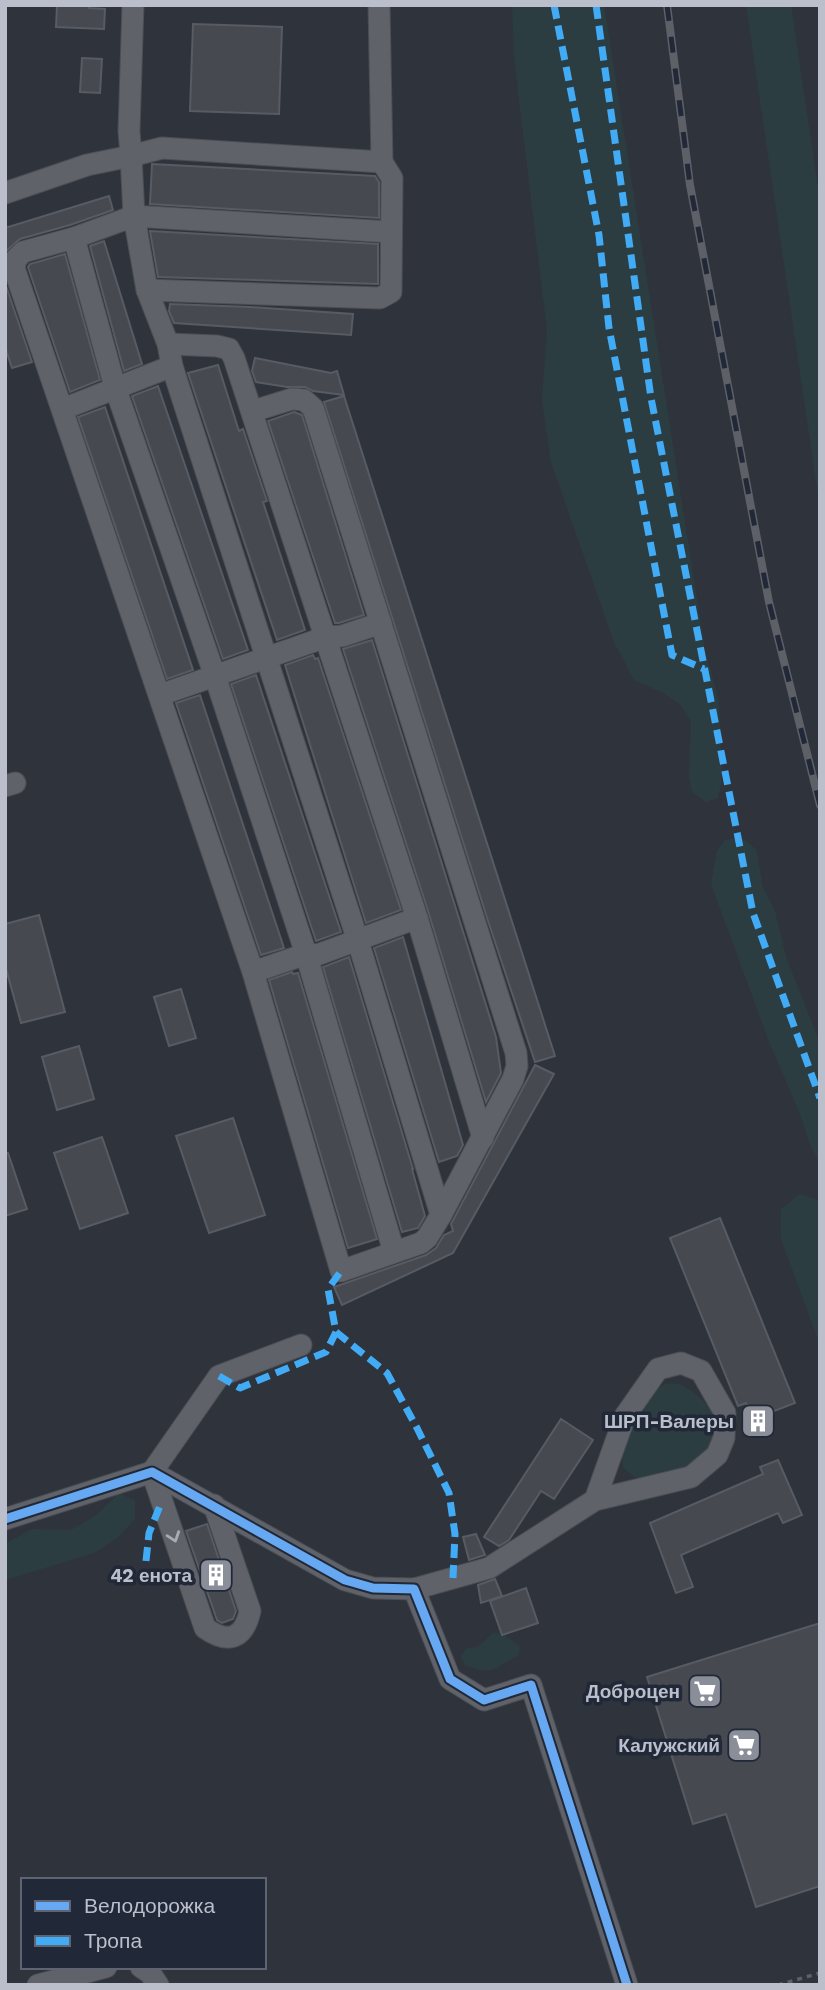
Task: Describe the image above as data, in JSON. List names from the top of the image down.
{
  "places": {
    "building": ["ШРП-Валеры", "42 енота"],
    "supermarket": ["Доброцен", "Калужский"]
  },
  "legend": ["Велодорожка", "Тропа"]
}
